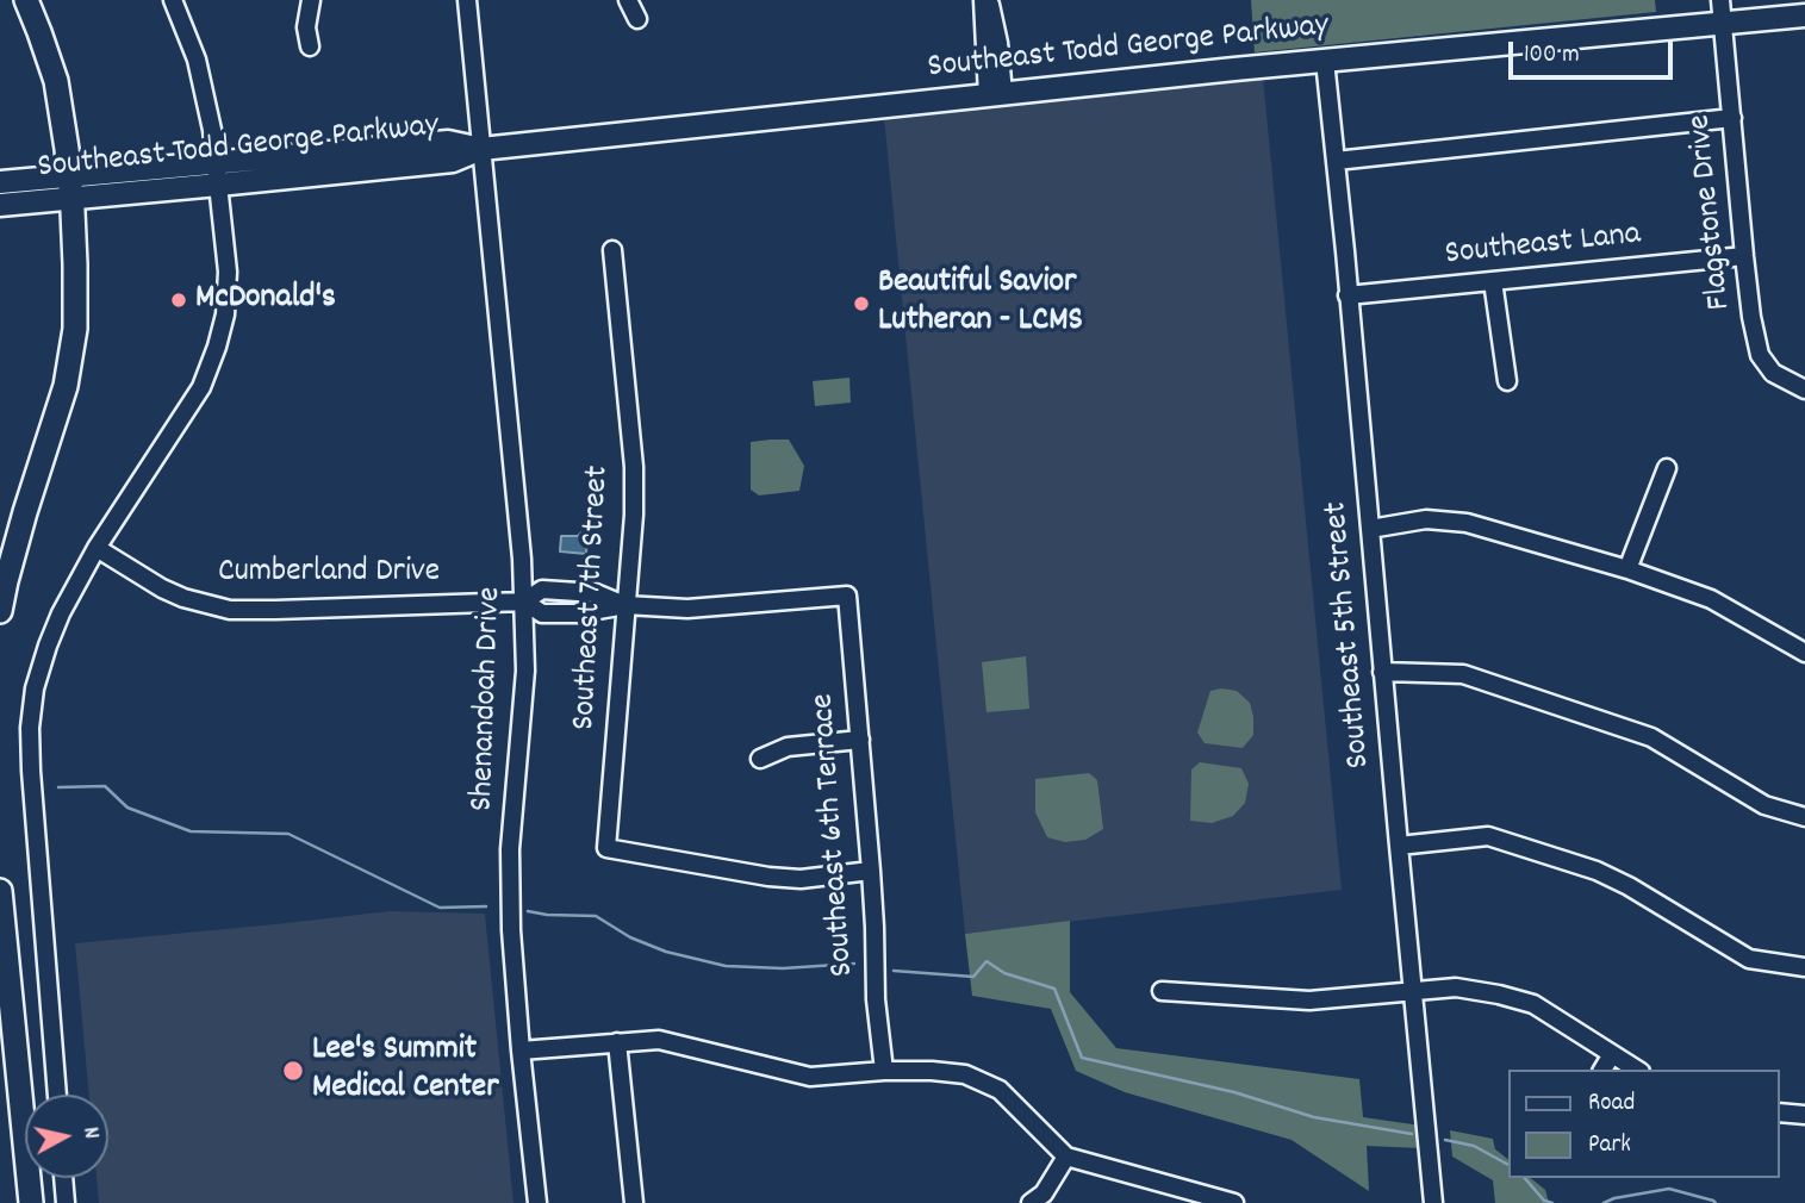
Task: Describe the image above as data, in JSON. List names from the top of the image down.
{
  "streets": {
    "main road": ["Southeast Todd George Parkway"],
    "street": [
      "Flagstone Drive",
      "Southeast Lana",
      "Cumberland Drive",
      "Southeast 7th Street",
      "Southeast 5th Street",
      "Shenandoah Drive",
      "Southeast 6th Terrace"
    ]
  },
  "crossings": [
    ["Southeast Todd George Parkway", "Flagstone Drive"],
    ["Southeast Todd George Parkway", "Southeast 5th Street"],
    ["Southeast Todd George Parkway", "Shenandoah Drive"],
    ["Flagstone Drive", "Southeast Lana"],
    ["Southeast Lana", "Southeast 5th Street"],
    ["Cumberland Drive", "Southeast 7th Street"],
    ["Cumberland Drive", "Shenandoah Drive"],
    ["Cumberland Drive", "Southeast 6th Terrace"],
    ["Southeast 7th Street", "Southeast 6th Terrace"]
  ],
  "places": ["McDonald's", "Beautiful Savior Lutheran - LCMS", "Lee's Summit Medical Center"],
  "legend": ["Road", "Park"],
  "scale_bar": "100 m",
  "north": "right"
}
